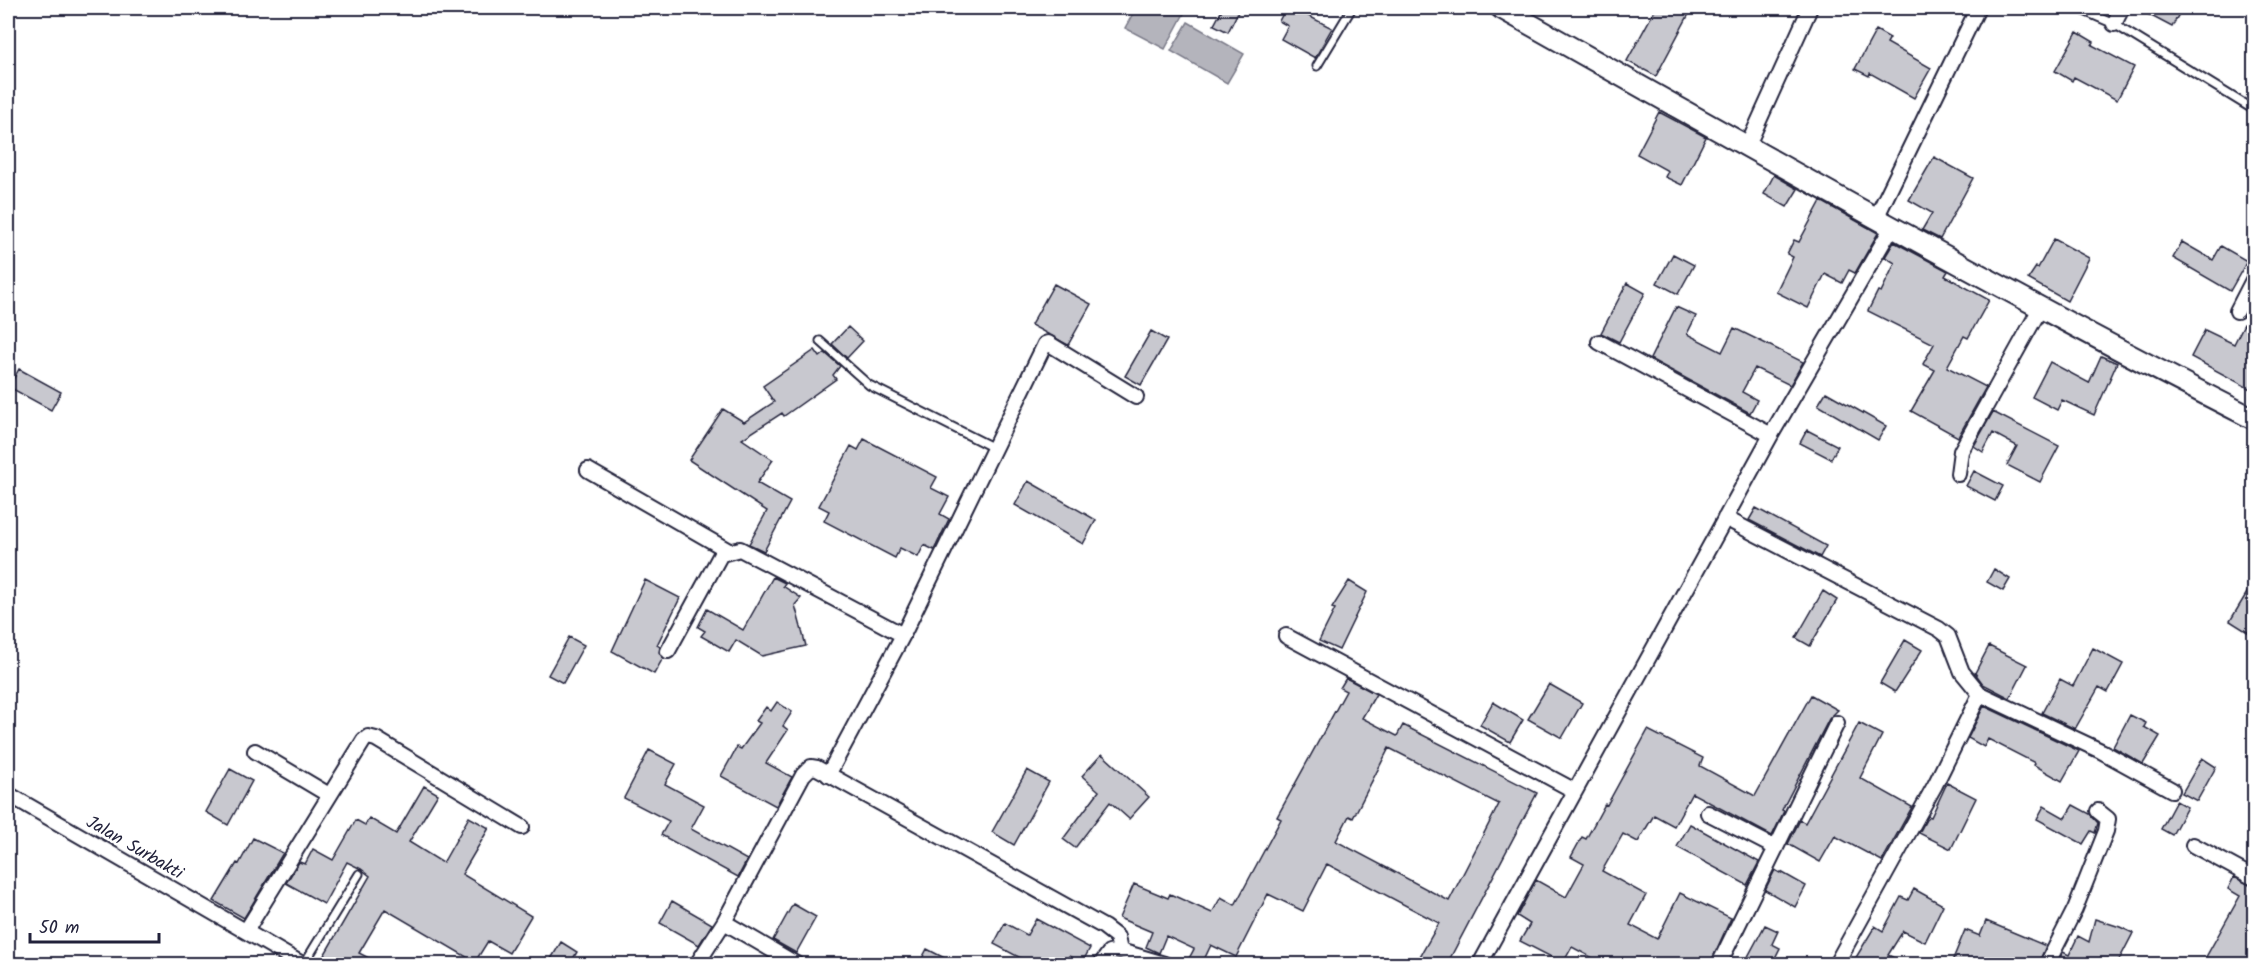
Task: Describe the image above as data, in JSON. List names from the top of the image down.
{
  "streets": {
    "street": ["Jalan Surbakti"]
  },
  "scale_bar": "50 m"
}
